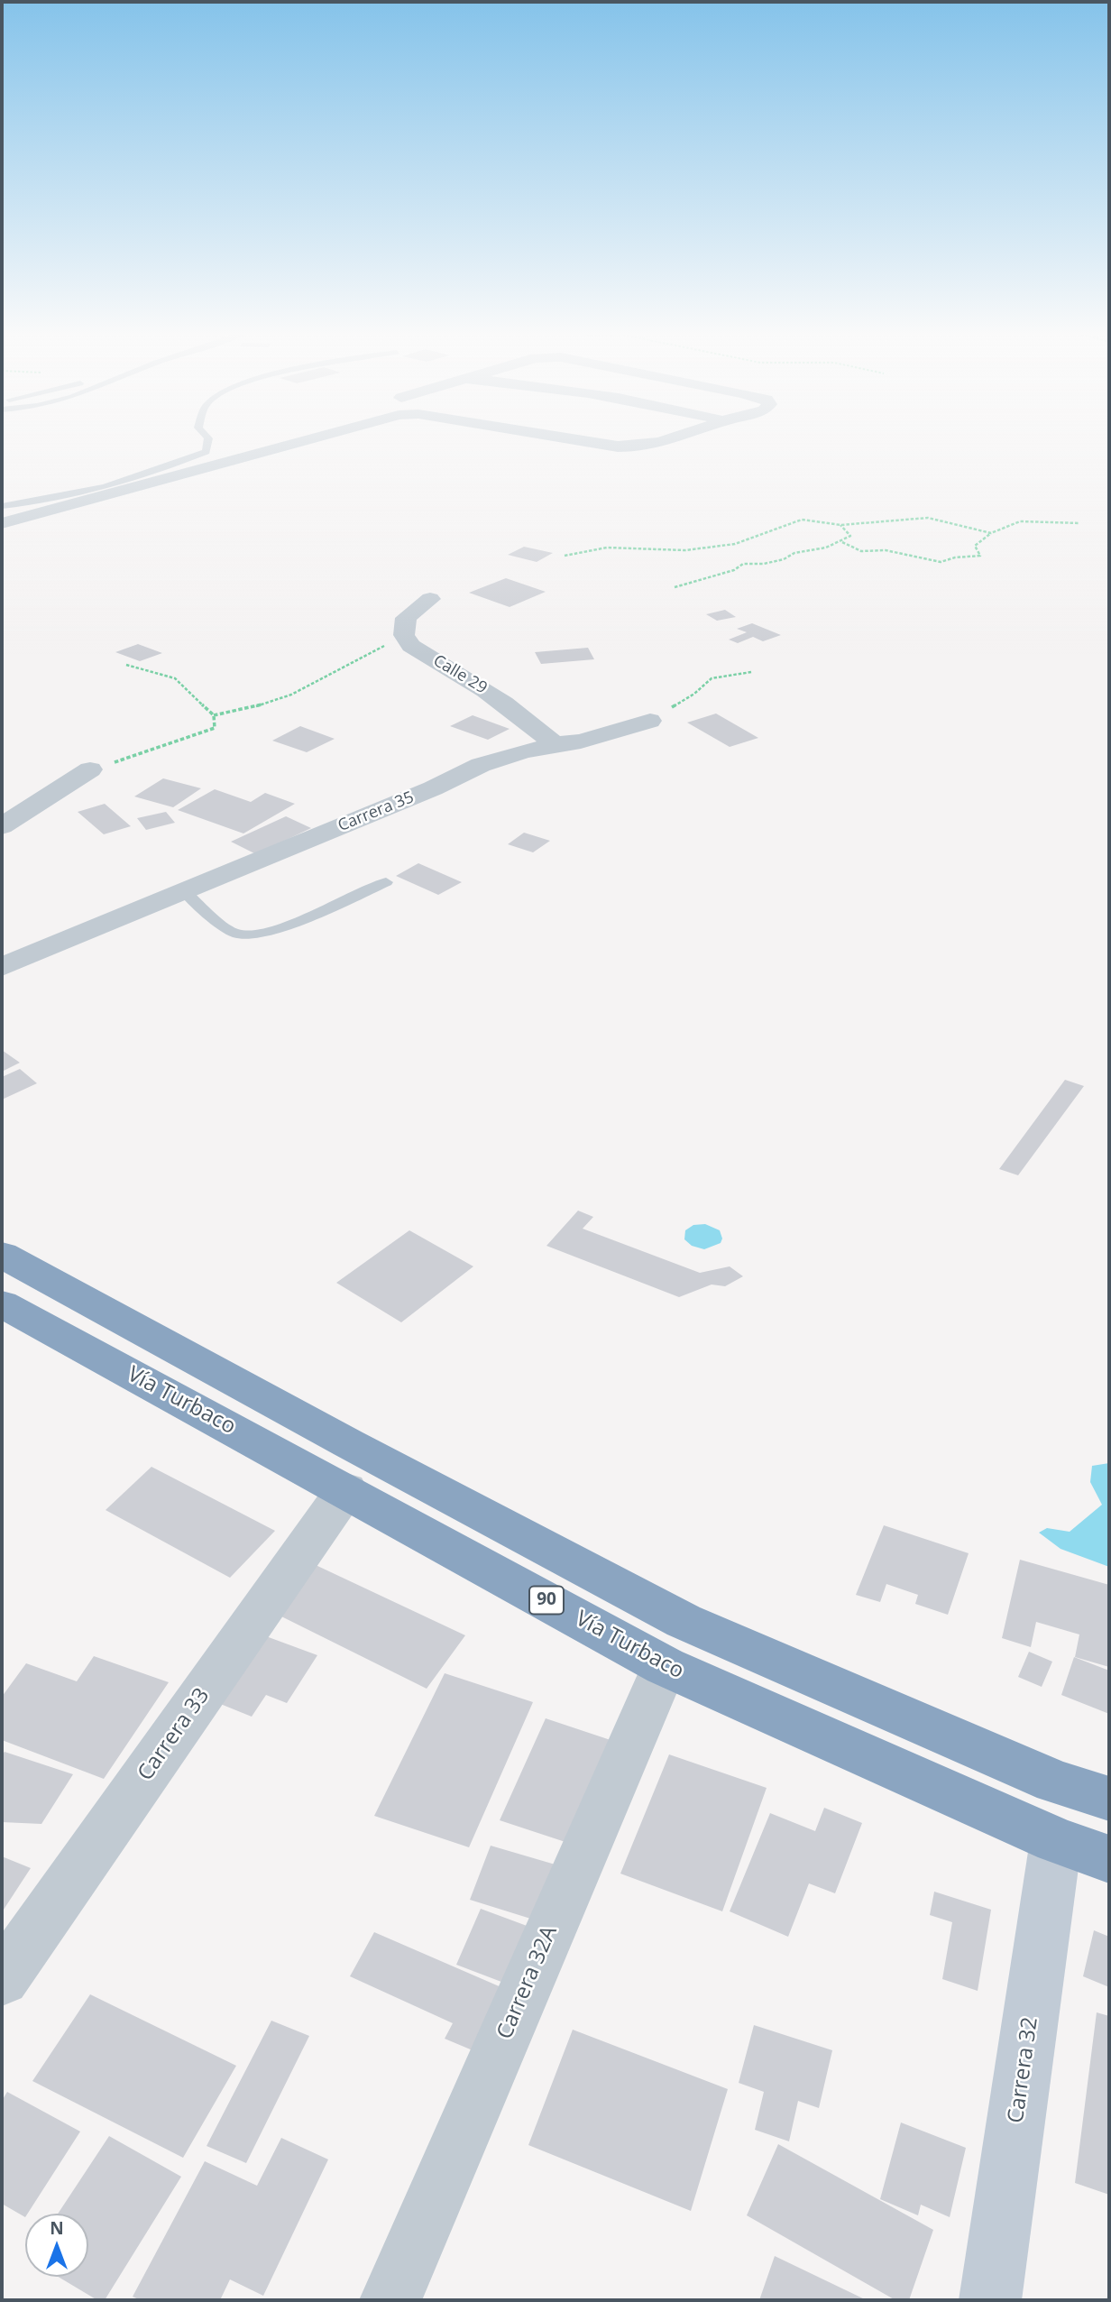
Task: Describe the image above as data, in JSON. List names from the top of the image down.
{
  "streets": {
    "highway": ["Vía Turbaco", "90"],
    "street": [
      "Calle 29",
      "Carrera 35",
      "Carrera 33",
      "Carrera 32A",
      "Carrera 32"
    ]
  },
  "crossings": [
    ["Calle 29", "Carrera 35"],
    ["Vía Turbaco", "Carrera 33"],
    ["Vía Turbaco", "Carrera 32A"],
    ["Vía Turbaco", "Carrera 32"]
  ],
  "north": "top"
}
